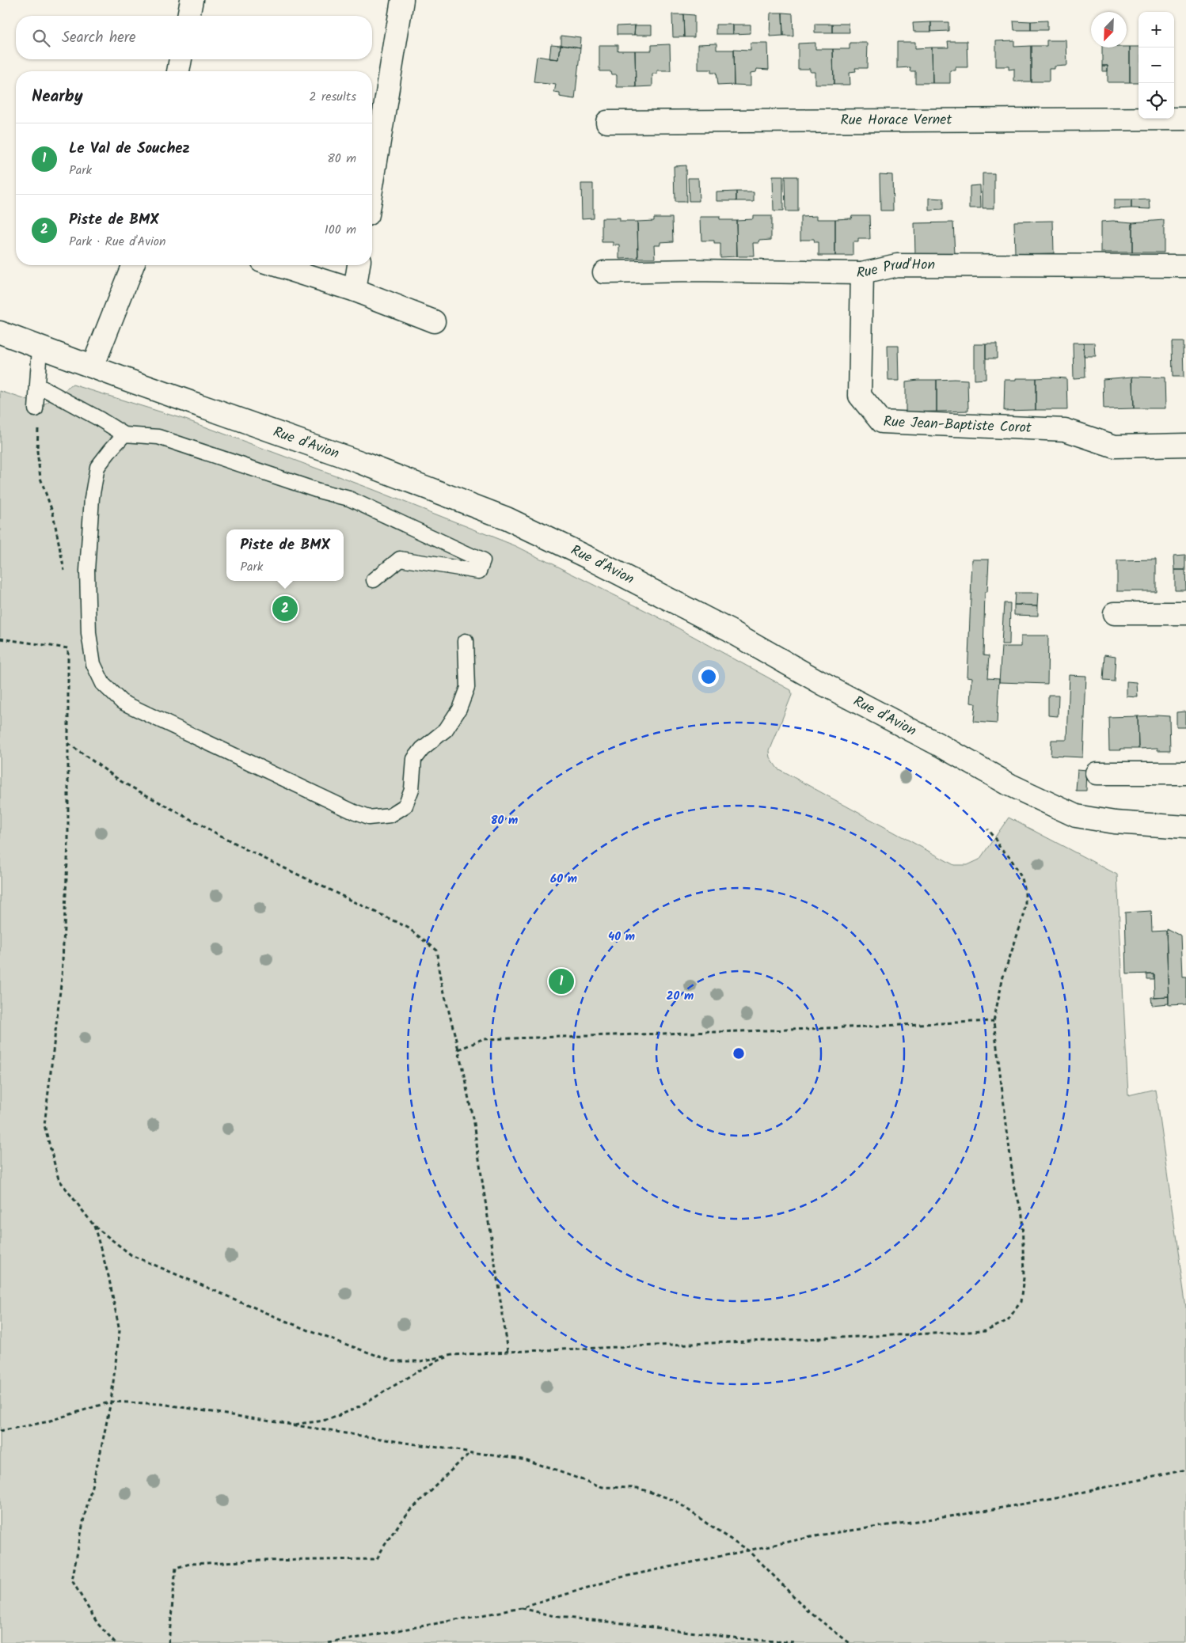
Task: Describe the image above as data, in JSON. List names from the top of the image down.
{
  "streets": {
    "street": [
      "Rue Horace Vernet",
      "Rue Prud'Hon",
      "Rue Jean-Baptiste Corot",
      "Rue d'Avion"
    ]
  },
  "crossings": [
    ["Rue Prud'Hon", "Rue Jean-Baptiste Corot"]
  ],
  "north": "bottom left",
  "page": {
    "map_buttons": ["+", "−"],
    "search": "Search here",
    "heading": ["Nearby", "2 results"],
    "list": [
      {
        "mark": "1",
        "name": "Le Val de Souchez",
        "note": "Park",
        "value": "80 m"
      },
      {
        "mark": "2",
        "name": "Piste de BMX",
        "note": "Park · Rue d'Avion",
        "value": "100 m"
      }
    ],
    "popup": ["Piste de BMX", "Park"],
    "pins": ["2", "1"]
  },
  "rings": [
    "80 m",
    "60 m",
    "40 m",
    "20 m"
  ]
}
